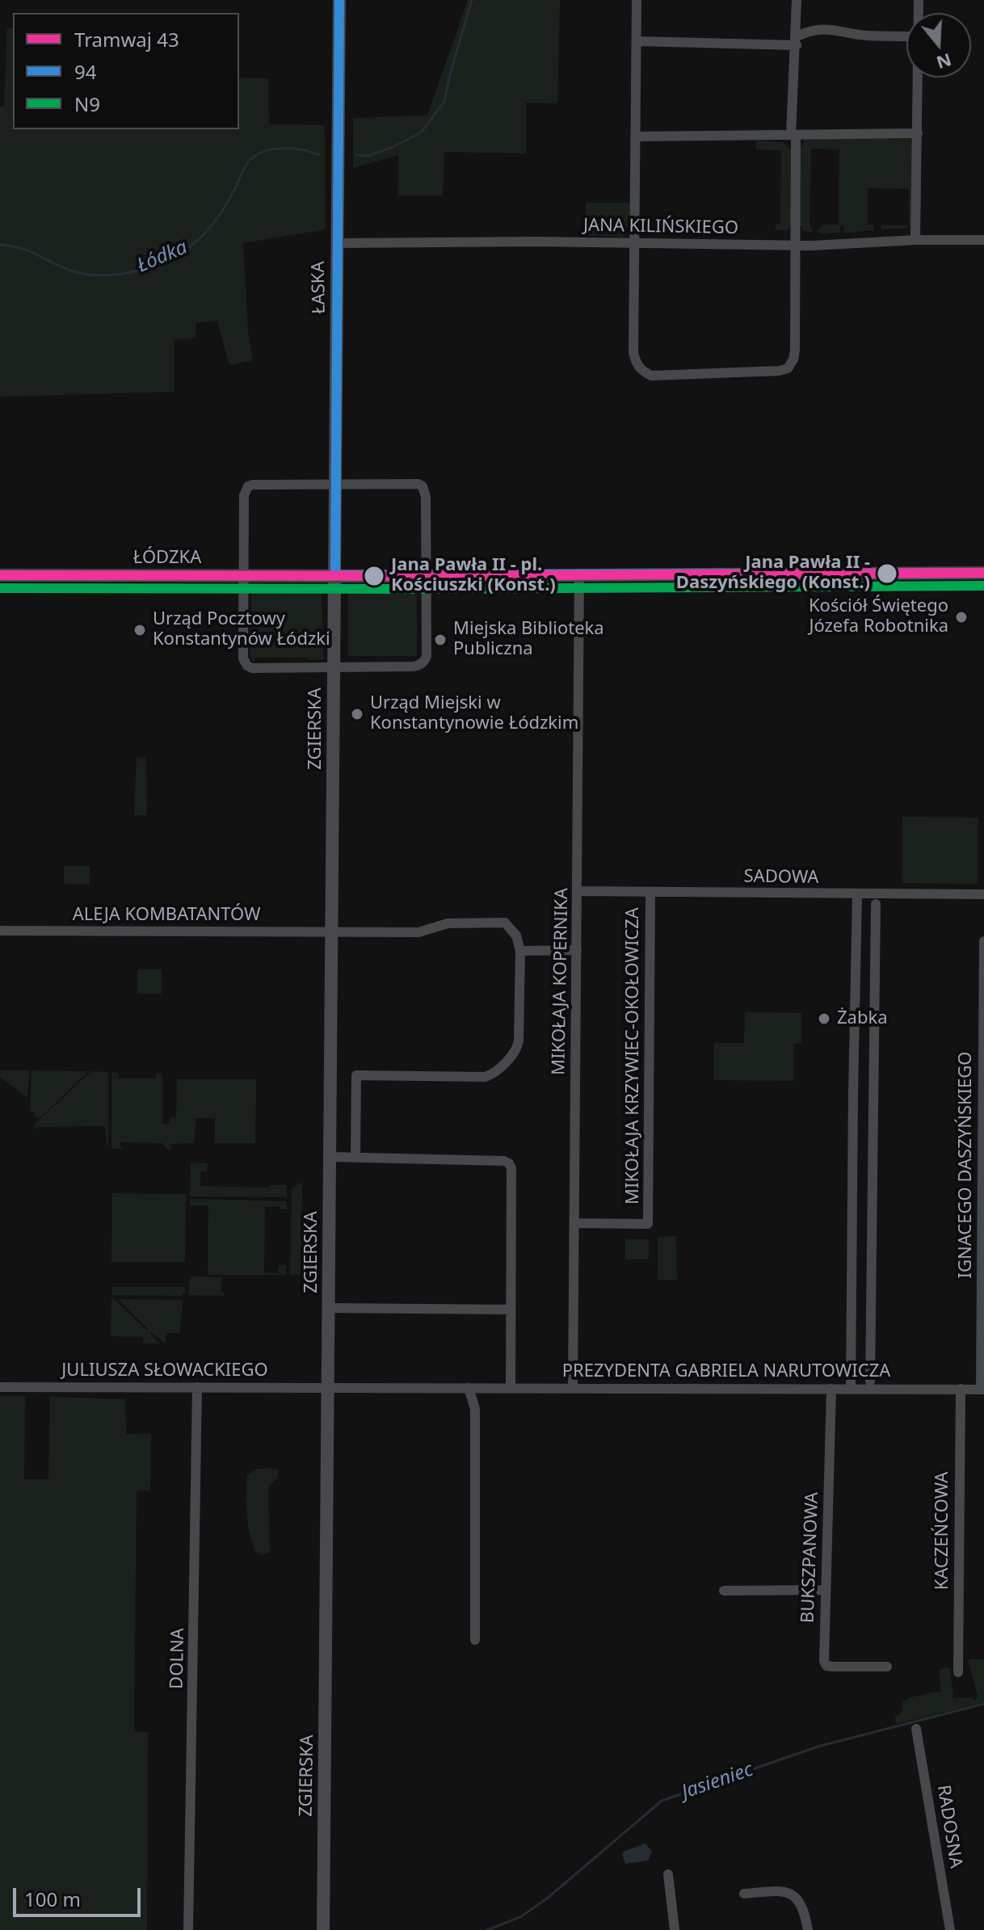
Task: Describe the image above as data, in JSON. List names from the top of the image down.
{
  "streets": {
    "main road": ["ŁASKA", "ŁÓDZKA", "ZGIERSKA"],
    "street": [
      "JANA KILIŃSKIEGO",
      "SADOWA",
      "ALEJA KOMBATANTÓW",
      "MIKOŁAJA KOPERNIKA",
      "MIKOŁAJA KRZYWIEC-OKOŁOWICZA",
      "IGNACEGO DASZYŃSKIEGO",
      "JULIUSZA SŁOWACKIEGO",
      "PREZYDENTA GABRIELA NARUTOWICZA",
      "KACZEŃCOWA",
      "BUKSZPANOWA",
      "DOLNA",
      "RADOSNA"
    ]
  },
  "crossings": [
    ["JANA KILIŃSKIEGO", "ŁASKA"],
    ["ŁASKA", "ŁÓDZKA"],
    ["ŁASKA", "ZGIERSKA"],
    ["ŁÓDZKA", "ZGIERSKA"],
    ["ŁÓDZKA", "MIKOŁAJA KOPERNIKA"],
    ["ZGIERSKA", "ALEJA KOMBATANTÓW"],
    ["ZGIERSKA", "JULIUSZA SŁOWACKIEGO"],
    ["ZGIERSKA", "PREZYDENTA GABRIELA NARUTOWICZA"],
    ["SADOWA", "MIKOŁAJA KOPERNIKA"],
    ["SADOWA", "MIKOŁAJA KRZYWIEC-OKOŁOWICZA"],
    ["MIKOŁAJA KOPERNIKA", "MIKOŁAJA KRZYWIEC-OKOŁOWICZA"],
    ["MIKOŁAJA KOPERNIKA", "PREZYDENTA GABRIELA NARUTOWICZA"],
    ["IGNACEGO DASZYŃSKIEGO", "PREZYDENTA GABRIELA NARUTOWICZA"],
    ["JULIUSZA SŁOWACKIEGO", "PREZYDENTA GABRIELA NARUTOWICZA"],
    ["JULIUSZA SŁOWACKIEGO", "DOLNA"],
    ["PREZYDENTA GABRIELA NARUTOWICZA", "KACZEŃCOWA"],
    ["PREZYDENTA GABRIELA NARUTOWICZA", "BUKSZPANOWA"]
  ],
  "water": ["Łódka", "Jasieniec"],
  "places": [
    "Jana Pawła II - Daszyńskiego (Konst.)",
    "Jana Pawła II - pl. Kościuszki (Konst.)",
    "Kościół Świętego Józefa Robotnika",
    "Urząd Pocztowy Konstantynów Łódzki",
    "Miejska Biblioteka Publiczna",
    "Urząd Miejski w Konstantynowie Łódzkim",
    "Żabka"
  ],
  "lines": ["transit line 94", "tram line 43", "transit line N9"],
  "legend": ["Tramwaj 43", "94", "N9"],
  "scale_bar": "100 m",
  "north": "bottom"
}
